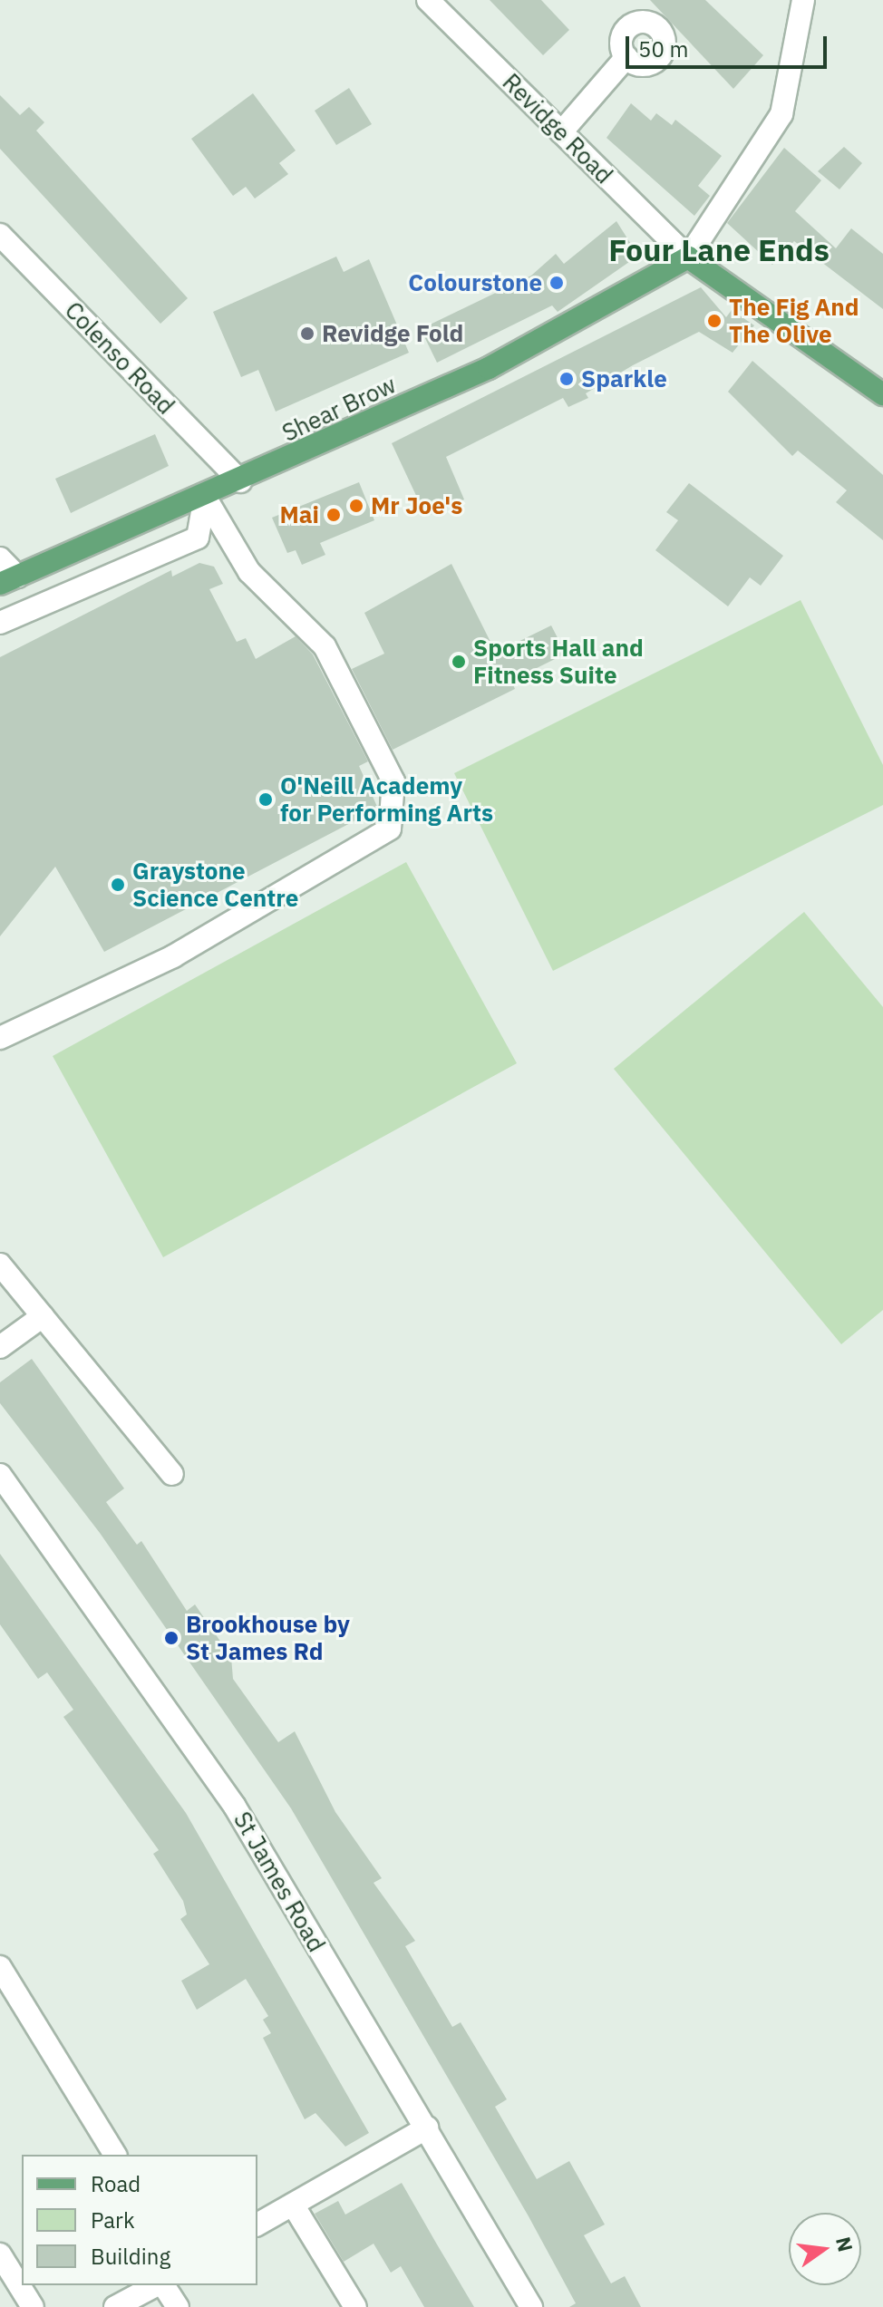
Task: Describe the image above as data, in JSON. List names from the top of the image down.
{
  "streets": {
    "main road": ["Shear Brow"],
    "street": ["Revidge Road", "Colenso Road", "St James Road"]
  },
  "crossings": [
    ["Revidge Road", "Shear Brow"],
    ["Colenso Road", "Shear Brow"]
  ],
  "districts": ["Four Lane Ends"],
  "places": [
    "Colourstone",
    "The Fig And The Olive",
    "Revidge Fold",
    "Sparkle",
    "Mr Joe's",
    "Mai",
    "Sports Hall and Fitness Suite",
    "O'Neill Academy for Performing Arts",
    "Graystone Science Centre",
    "Brookhouse by St James Rd"
  ],
  "legend": ["Road", "Park", "Building"],
  "scale_bar": "50 m",
  "north": "right"
}
